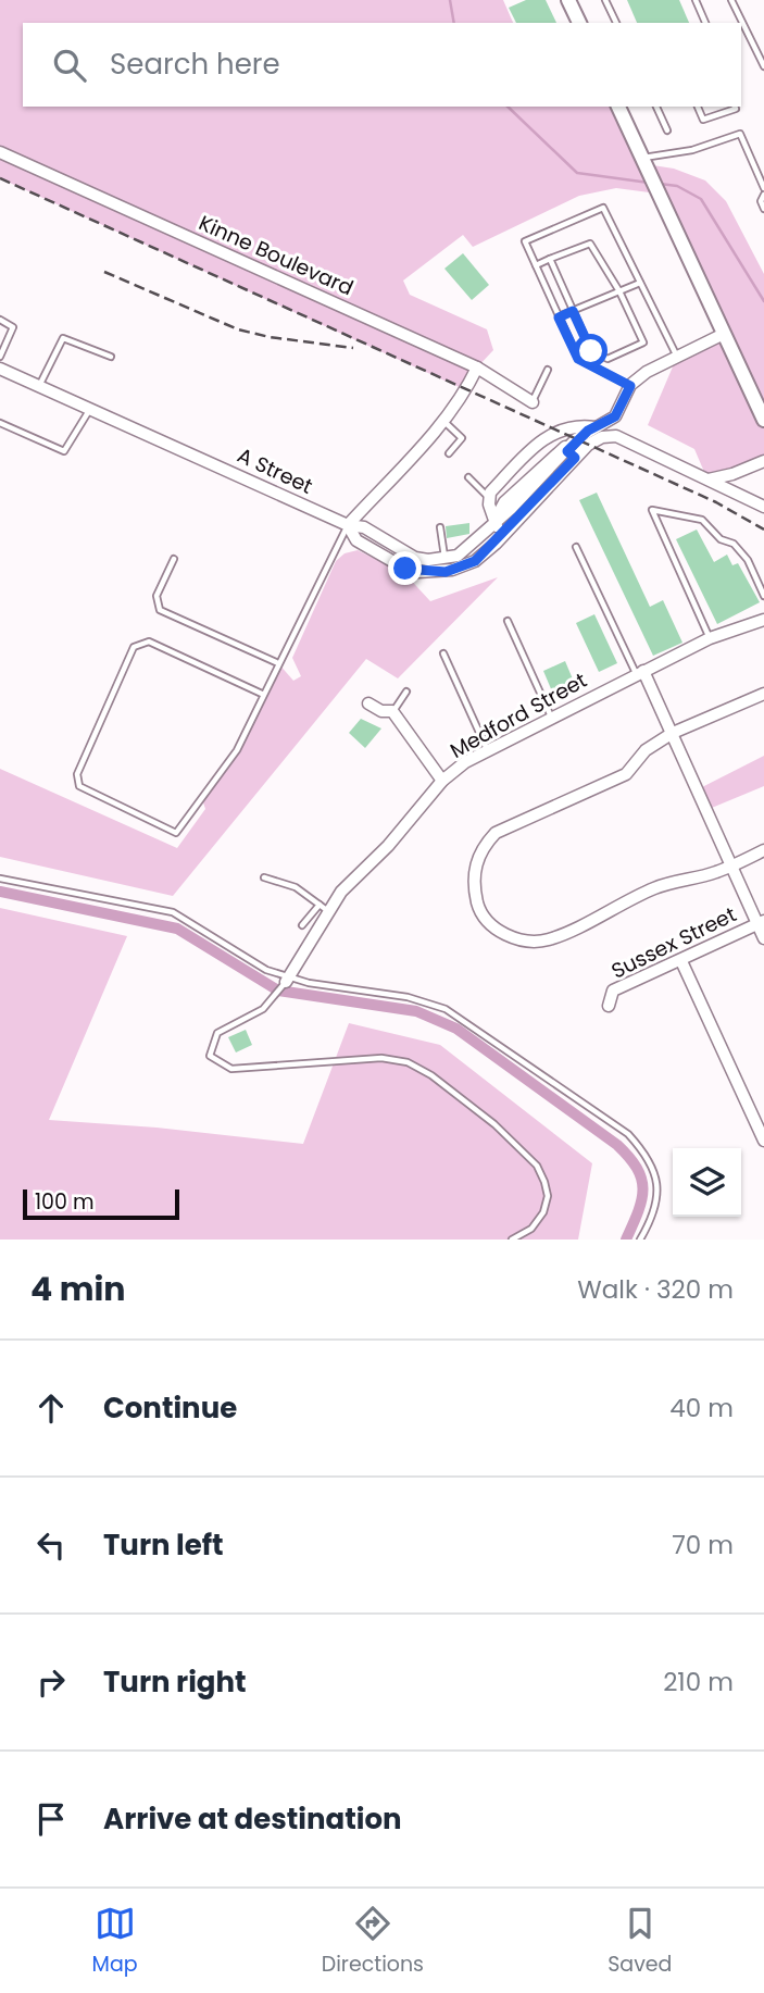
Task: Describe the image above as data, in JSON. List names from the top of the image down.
{
  "streets": {
    "street": [
      "Kinne Boulevard",
      "A Street",
      "Medford Street",
      "Sussex Street"
    ]
  },
  "scale_bar": "100 m",
  "page": {
    "search": "Search here",
    "scale": "100 m",
    "heading": ["4 min", "Walk · 320 m"],
    "list": [
      ["Continue", "40 m"],
      ["Turn left", "70 m"],
      ["Turn right", "210 m"],
      "Arrive at destination"
    ],
    "nav": ["Map", "Directions", "Saved"]
  }
}
